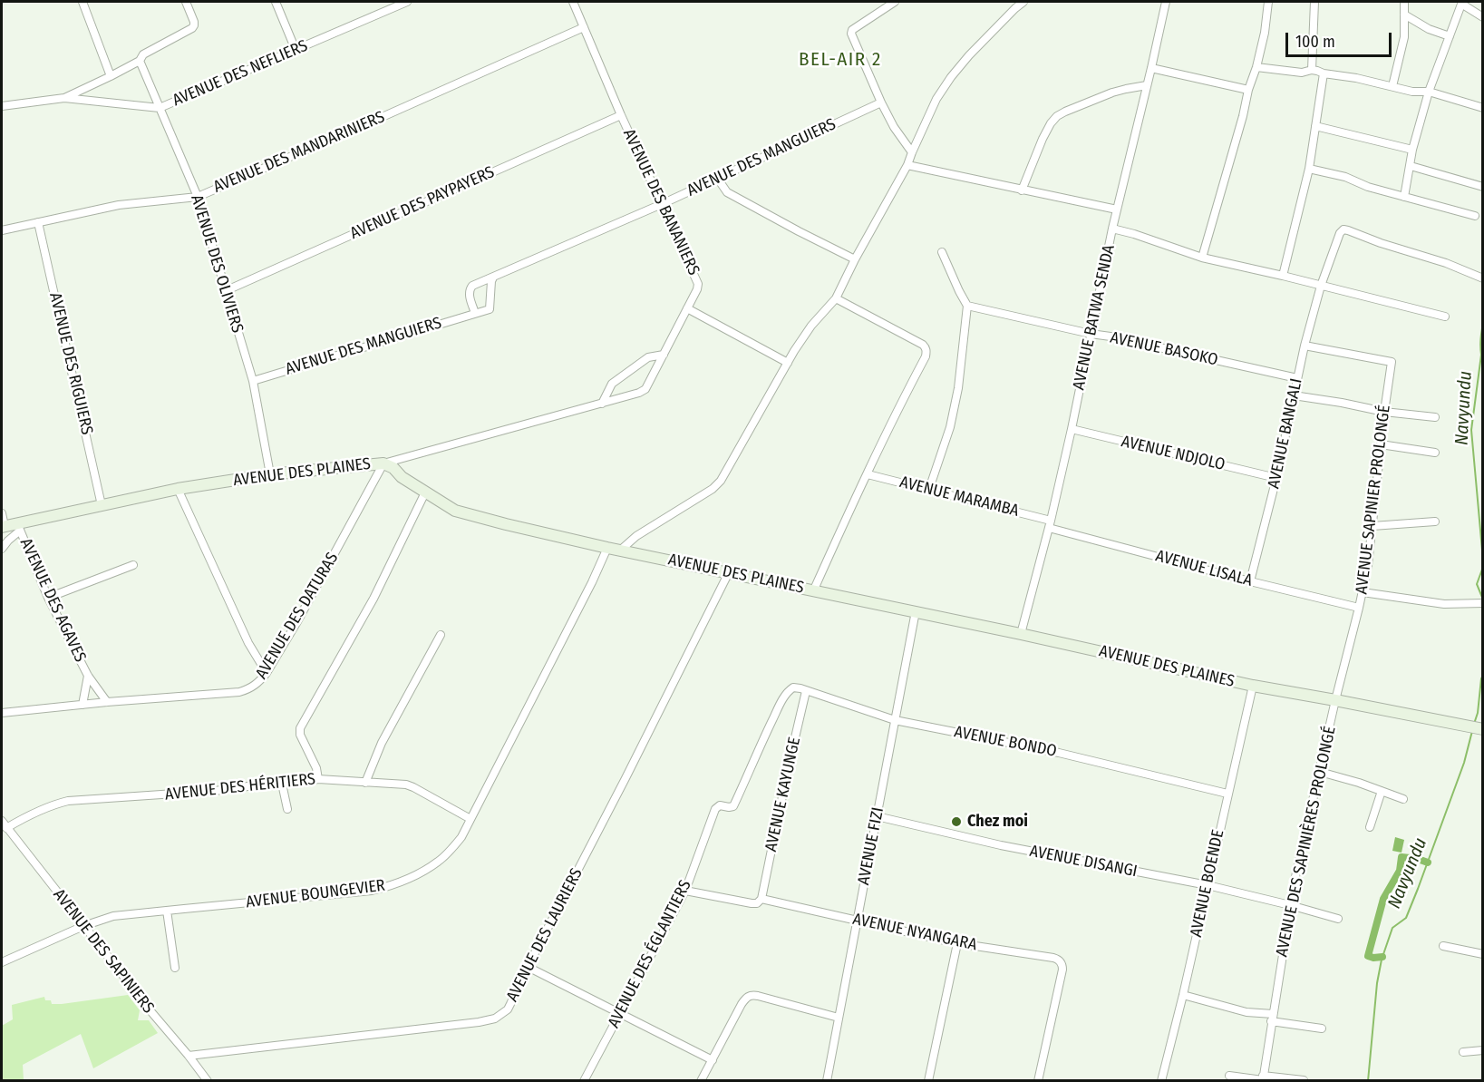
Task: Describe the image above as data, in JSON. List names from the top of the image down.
{
  "streets": {
    "street": [
      "AVENUE DES NEFLIERS",
      "AVENUE DES MANDARINIERS",
      "AVENUE DES MANGUIERS",
      "AVENUE DES BANANIERS",
      "AVENUE DES PAYPAYERS",
      "AVENUE DES OLIVIERS",
      "AVENUE BATWA SENDA",
      "AVENUE BASOKO",
      "AVENUE DES RIGUIERS",
      "AVENUE BANGALI",
      "AVENUE NDJOLO",
      "AVENUE DES PLAINES",
      "AVENUE MARAMBA",
      "AVENUE SAPINIER PROLONGÉ",
      "AVENUE LISALA",
      "AVENUE DES AGAVES",
      "AVENUE DES DATURAS",
      "AVENUE BONDO",
      "AVENUE DES HÉRITIERS",
      "AVENUE KAYUNGE",
      "AVENUE DES SAPINIÈRES PROLONGÉ",
      "AVENUE FIZI",
      "AVENUE DISANGI",
      "AVENUE BOENDE",
      "AVENUE BOUNGEVIER",
      "AVENUE NYANGARA",
      "AVENUE DES LAURIERS",
      "AVENUE DES SAPINIERS",
      "AVENUE DES ÉGLANTIERS"
    ]
  },
  "crossings": [
    ["AVENUE DES NEFLIERS", "AVENUE DES OLIVIERS"],
    ["AVENUE DES MANDARINIERS", "AVENUE DES BANANIERS"],
    ["AVENUE DES MANDARINIERS", "AVENUE DES OLIVIERS"],
    ["AVENUE DES MANDARINIERS", "AVENUE DES RIGUIERS"],
    ["AVENUE DES MANGUIERS", "AVENUE DES BANANIERS"],
    ["AVENUE DES MANGUIERS", "AVENUE DES OLIVIERS"],
    ["AVENUE DES BANANIERS", "AVENUE DES PAYPAYERS"],
    ["AVENUE DES BANANIERS", "AVENUE DES PLAINES"],
    ["AVENUE DES BANANIERS", "AVENUE DES DATURAS"],
    ["AVENUE DES PAYPAYERS", "AVENUE DES OLIVIERS"],
    ["AVENUE DES OLIVIERS", "AVENUE DES PLAINES"],
    ["AVENUE BATWA SENDA", "AVENUE BASOKO"],
    ["AVENUE BATWA SENDA", "AVENUE NDJOLO"],
    ["AVENUE BATWA SENDA", "AVENUE DES PLAINES"],
    ["AVENUE BATWA SENDA", "AVENUE MARAMBA"],
    ["AVENUE BATWA SENDA", "AVENUE LISALA"],
    ["AVENUE BASOKO", "AVENUE BANGALI"],
    ["AVENUE DES RIGUIERS", "AVENUE DES PLAINES"],
    ["AVENUE BANGALI", "AVENUE NDJOLO"],
    ["AVENUE BANGALI", "AVENUE SAPINIER PROLONGÉ"],
    ["AVENUE BANGALI", "AVENUE LISALA"],
    ["AVENUE DES PLAINES", "AVENUE SAPINIER PROLONGÉ"],
    ["AVENUE DES PLAINES", "AVENUE DES AGAVES"],
    ["AVENUE DES PLAINES", "AVENUE DES DATURAS"],
    ["AVENUE DES PLAINES", "AVENUE DES SAPINIÈRES PROLONGÉ"],
    ["AVENUE DES PLAINES", "AVENUE FIZI"],
    ["AVENUE DES PLAINES", "AVENUE BOENDE"],
    ["AVENUE DES PLAINES", "AVENUE BOUNGEVIER"],
    ["AVENUE DES PLAINES", "AVENUE DES LAURIERS"],
    ["AVENUE MARAMBA", "AVENUE LISALA"],
    ["AVENUE SAPINIER PROLONGÉ", "AVENUE LISALA"],
    ["AVENUE SAPINIER PROLONGÉ", "AVENUE DES SAPINIÈRES PROLONGÉ"],
    ["AVENUE DES AGAVES", "AVENUE DES DATURAS"],
    ["AVENUE BONDO", "AVENUE KAYUNGE"],
    ["AVENUE BONDO", "AVENUE FIZI"],
    ["AVENUE BONDO", "AVENUE BOENDE"],
    ["AVENUE BONDO", "AVENUE DES ÉGLANTIERS"],
    ["AVENUE DES HÉRITIERS", "AVENUE BOUNGEVIER"],
    ["AVENUE DES HÉRITIERS", "AVENUE DES SAPINIERS"],
    ["AVENUE KAYUNGE", "AVENUE NYANGARA"],
    ["AVENUE DES SAPINIÈRES PROLONGÉ", "AVENUE DISANGI"],
    ["AVENUE FIZI", "AVENUE DISANGI"],
    ["AVENUE FIZI", "AVENUE NYANGARA"],
    ["AVENUE DISANGI", "AVENUE BOENDE"],
    ["AVENUE BOUNGEVIER", "AVENUE DES SAPINIERS"],
    ["AVENUE NYANGARA", "AVENUE DES ÉGLANTIERS"],
    ["AVENUE DES LAURIERS", "AVENUE DES SAPINIERS"]
  ],
  "districts": ["BEL-AIR 2"],
  "water": ["Navyundu"],
  "places": ["Chez moi"],
  "scale_bar": "100 m"
}
